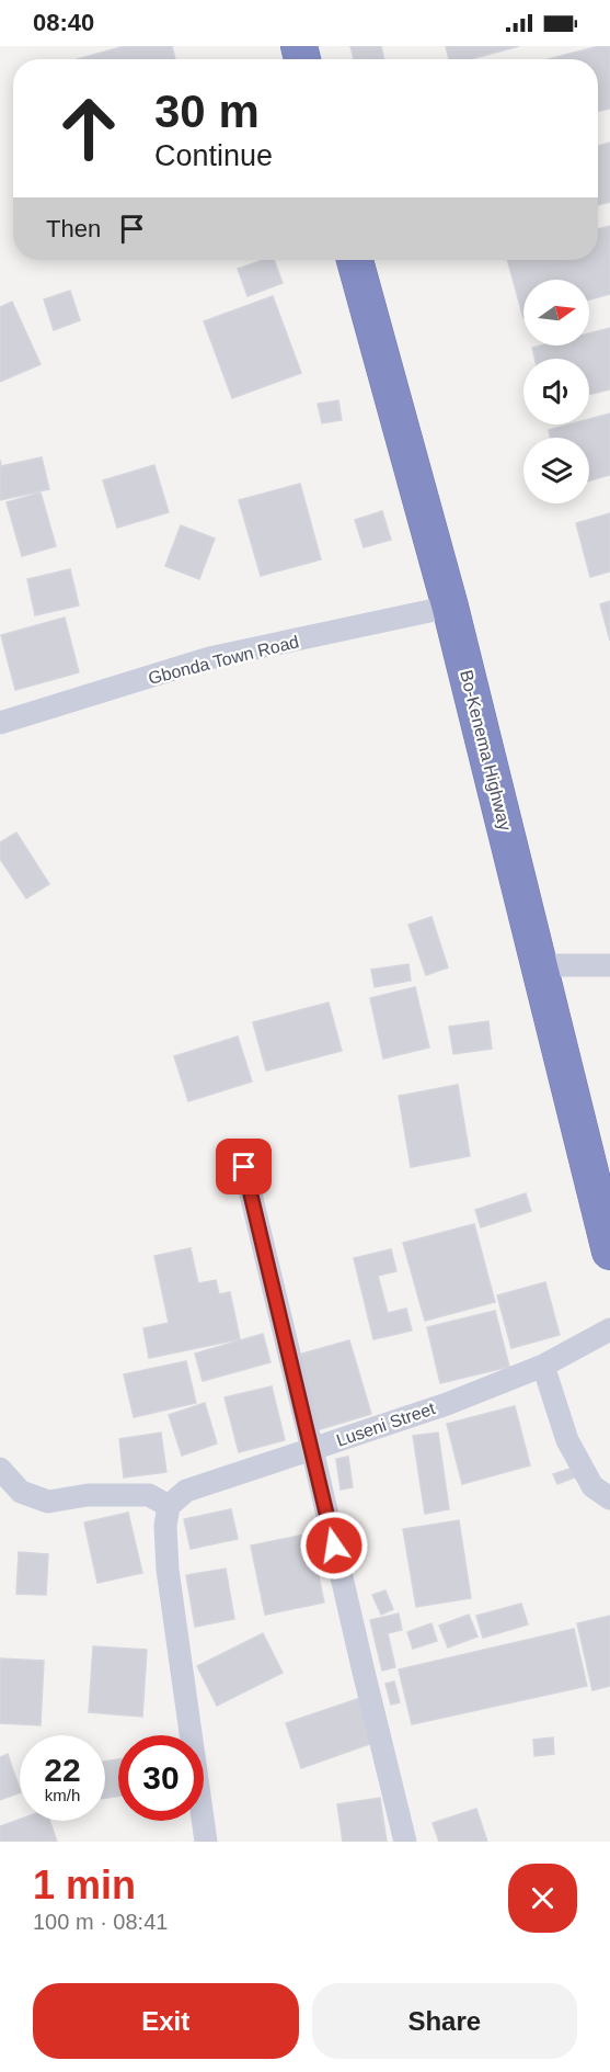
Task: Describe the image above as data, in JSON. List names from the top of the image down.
{
  "streets": {
    "highway": ["Bo-Kenema Highway"],
    "street": ["Gbonda Town Road", "Luseni Street"]
  },
  "crossings": [
    ["Gbonda Town Road", "Bo-Kenema Highway"]
  ],
  "north": "right",
  "page": {
    "status": "08:40",
    "turn": ["30 m", "Continue"],
    "then": "Then",
    "speed": "22 km/h",
    "limit": "30",
    "heading": ["1 min", "100 m · 08:41"],
    "buttons": ["Exit", "Share"]
  }
}
